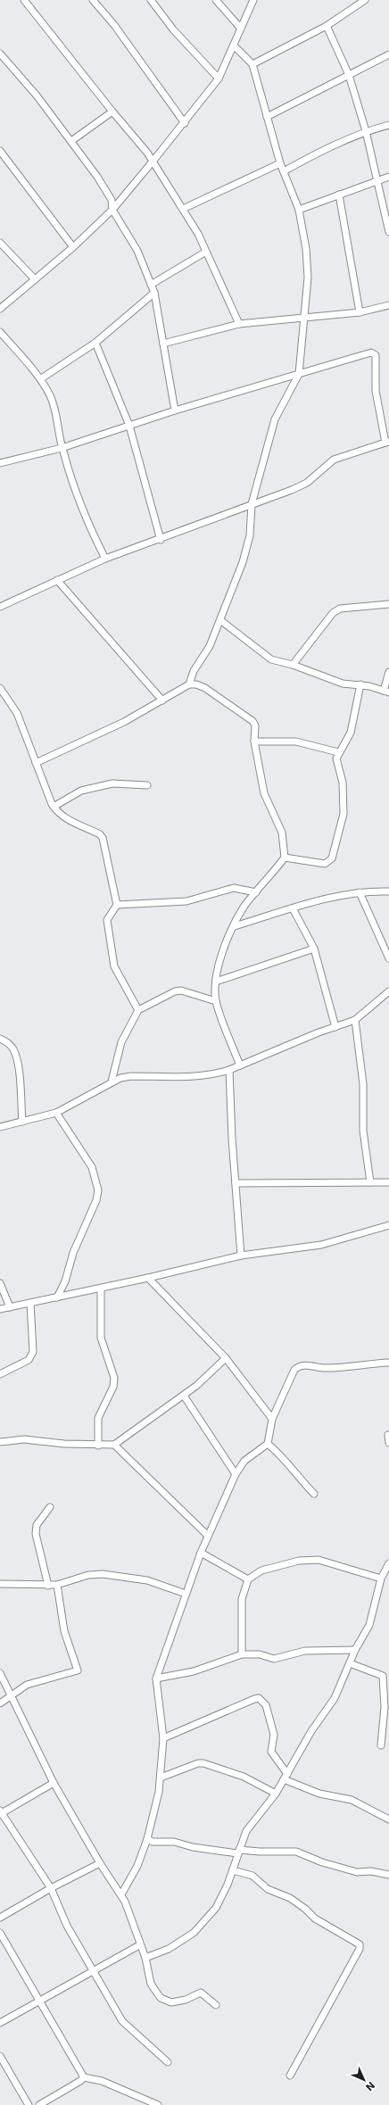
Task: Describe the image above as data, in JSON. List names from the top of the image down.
{
  "north": "bottom right"
}
